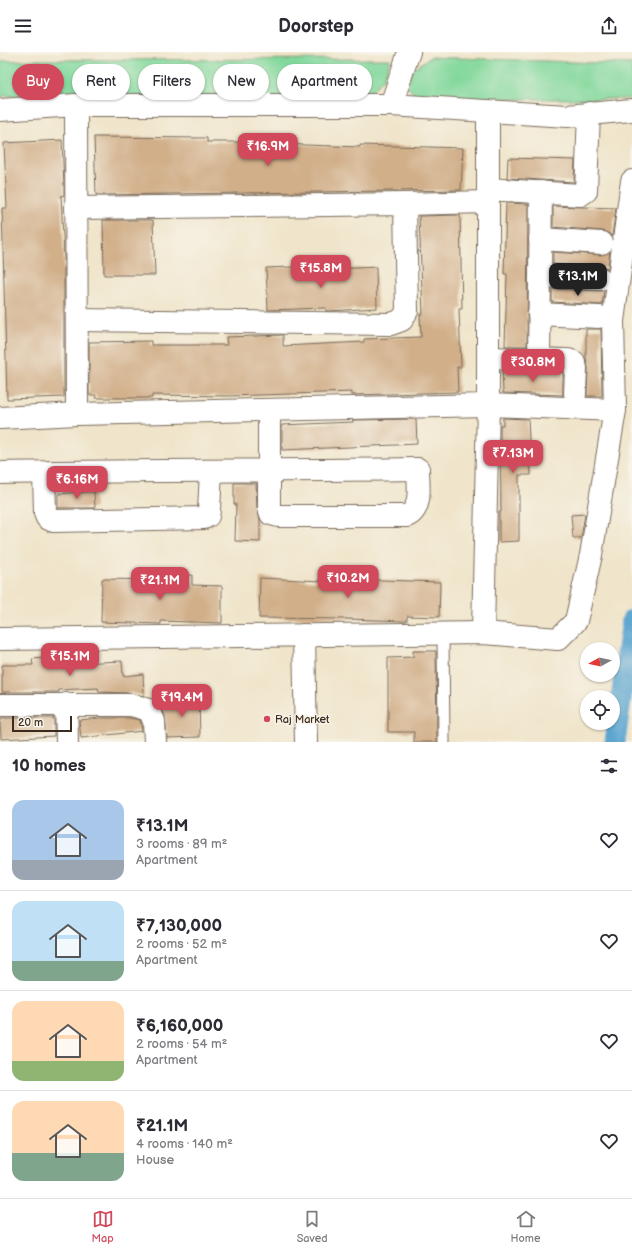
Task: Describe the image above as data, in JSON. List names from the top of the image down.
{
  "places": ["Raj Market"],
  "scale_bar": "20 m",
  "north": "left",
  "page": {
    "header": "Doorstep",
    "chip": [
      "Buy",
      "Rent",
      "Filters",
      "New",
      "Apartment"
    ],
    "price": [
      "₹16.9M",
      "₹15.8M",
      "₹13.1M",
      "₹30.8M",
      "₹7.13M",
      "₹6.16M",
      "₹10.2M",
      "₹21.1M",
      "₹15.1M",
      "₹19.4M"
    ],
    "scale": "20 m",
    "heading": "10 homes",
    "list": [
      {
        "name": "₹13.1M",
        "note": "3 rooms · 89 m² · Apartment"
      },
      {
        "name": "₹7,130,000",
        "note": "2 rooms · 52 m² · Apartment"
      },
      {
        "name": "₹6,160,000",
        "note": "2 rooms · 54 m² · Apartment"
      },
      {
        "name": "₹21.1M",
        "note": "4 rooms · 140 m² · House"
      }
    ],
    "tabs": ["Map", "Saved", "Home"]
  }
}
